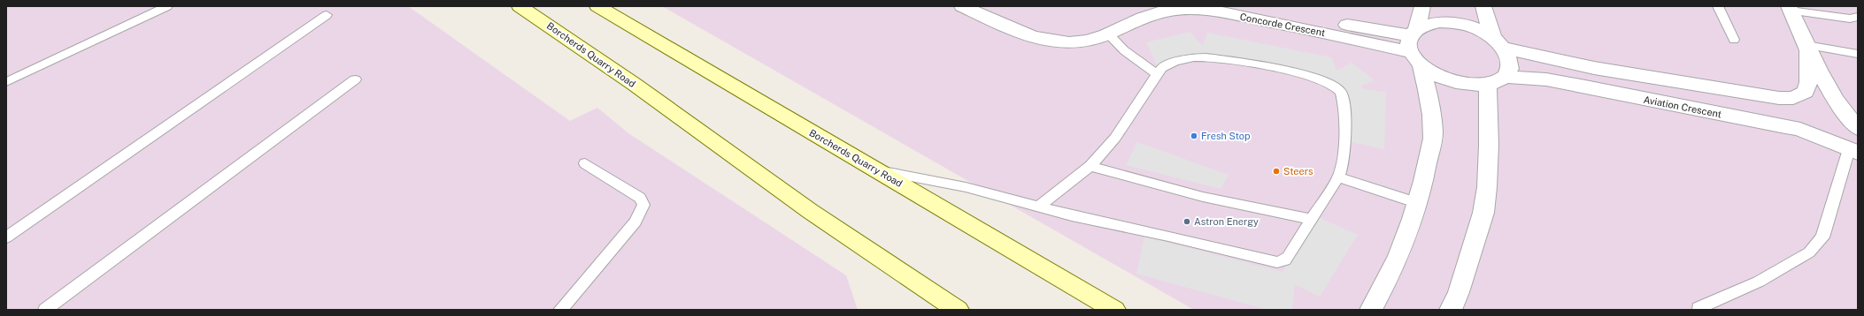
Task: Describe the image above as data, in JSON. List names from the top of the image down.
{
  "streets": {
    "main road": ["Borcherds Quarry Road"],
    "street": ["Concorde Crescent", "Aviation Crescent"]
  },
  "crossings": [
    ["Concorde Crescent", "Aviation Crescent"]
  ],
  "places": ["Fresh Stop", "Steers", "Astron Energy"]
}
